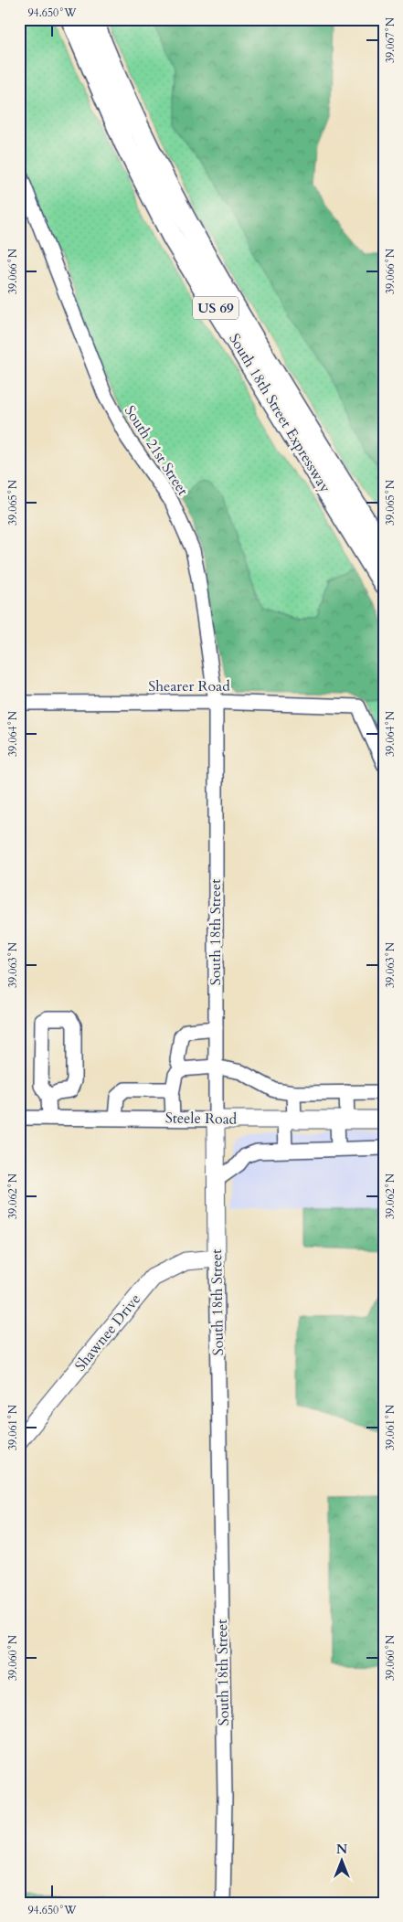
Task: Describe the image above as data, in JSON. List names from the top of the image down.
{
  "streets": {
    "highway": ["US 69", "South 18th Street Expressway"],
    "main road": ["South 18th Street", "Steele Road", "Shawnee Drive"],
    "street": ["South 21st Street", "Shearer Road"]
  },
  "crossings": [
    ["South 21st Street", "Shearer Road"],
    ["South 21st Street", "South 18th Street"],
    ["Shearer Road", "South 18th Street"],
    ["South 18th Street", "Steele Road"],
    ["South 18th Street", "Shawnee Drive"]
  ],
  "north": "top",
  "coordinates": [
    "94.650°W",
    "39.067°N",
    "39.066°N",
    "39.065°N",
    "39.064°N",
    "39.063°N",
    "39.062°N",
    "39.061°N",
    "39.060°N"
  ]
}
